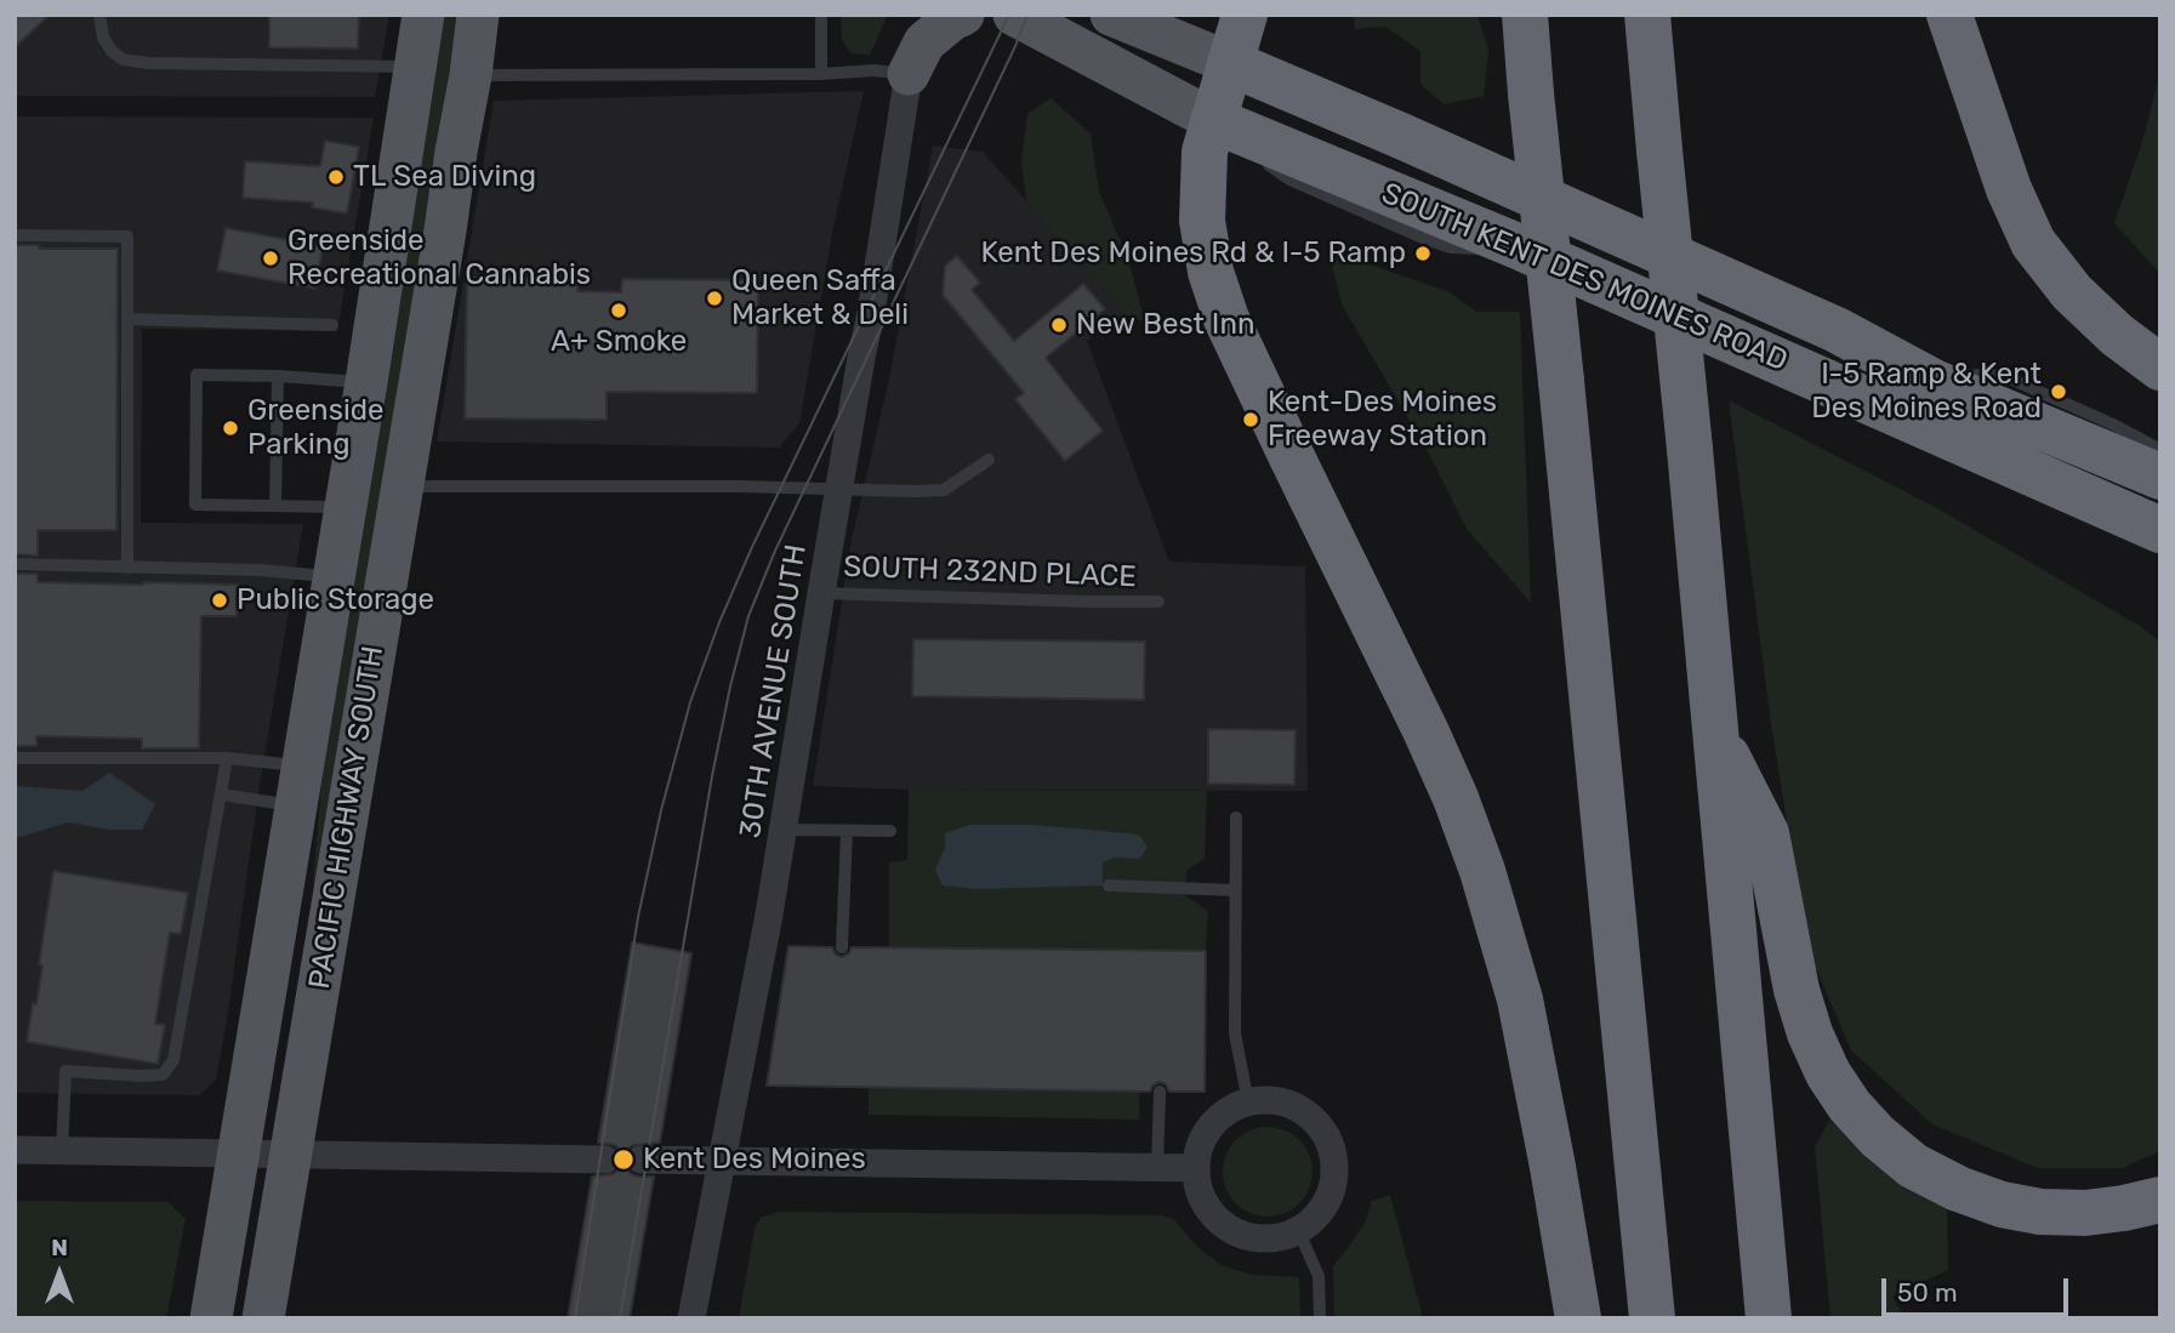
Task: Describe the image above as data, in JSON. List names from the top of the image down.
{
  "streets": {
    "highway": ["SOUTH KENT DES MOINES ROAD"],
    "main road": ["PACIFIC HIGHWAY SOUTH"],
    "street": ["30TH AVENUE SOUTH"],
    "lane": ["SOUTH 232ND PLACE"]
  },
  "crossings": [
    ["SOUTH 232ND PLACE", "30TH AVENUE SOUTH"]
  ],
  "places": [
    "TL Sea Diving",
    "Kent Des Moines Rd & I-5 Ramp",
    "Greenside Recreational Cannabis",
    "Queen Saffa Market & Deli",
    "A+ Smoke",
    "New Best Inn",
    "I-5 Ramp & Kent Des Moines Road",
    "Kent-Des Moines Freeway Station",
    "Greenside Parking",
    "Public Storage",
    "Kent Des Moines"
  ],
  "scale_bar": "50 m",
  "north": "top"
}
